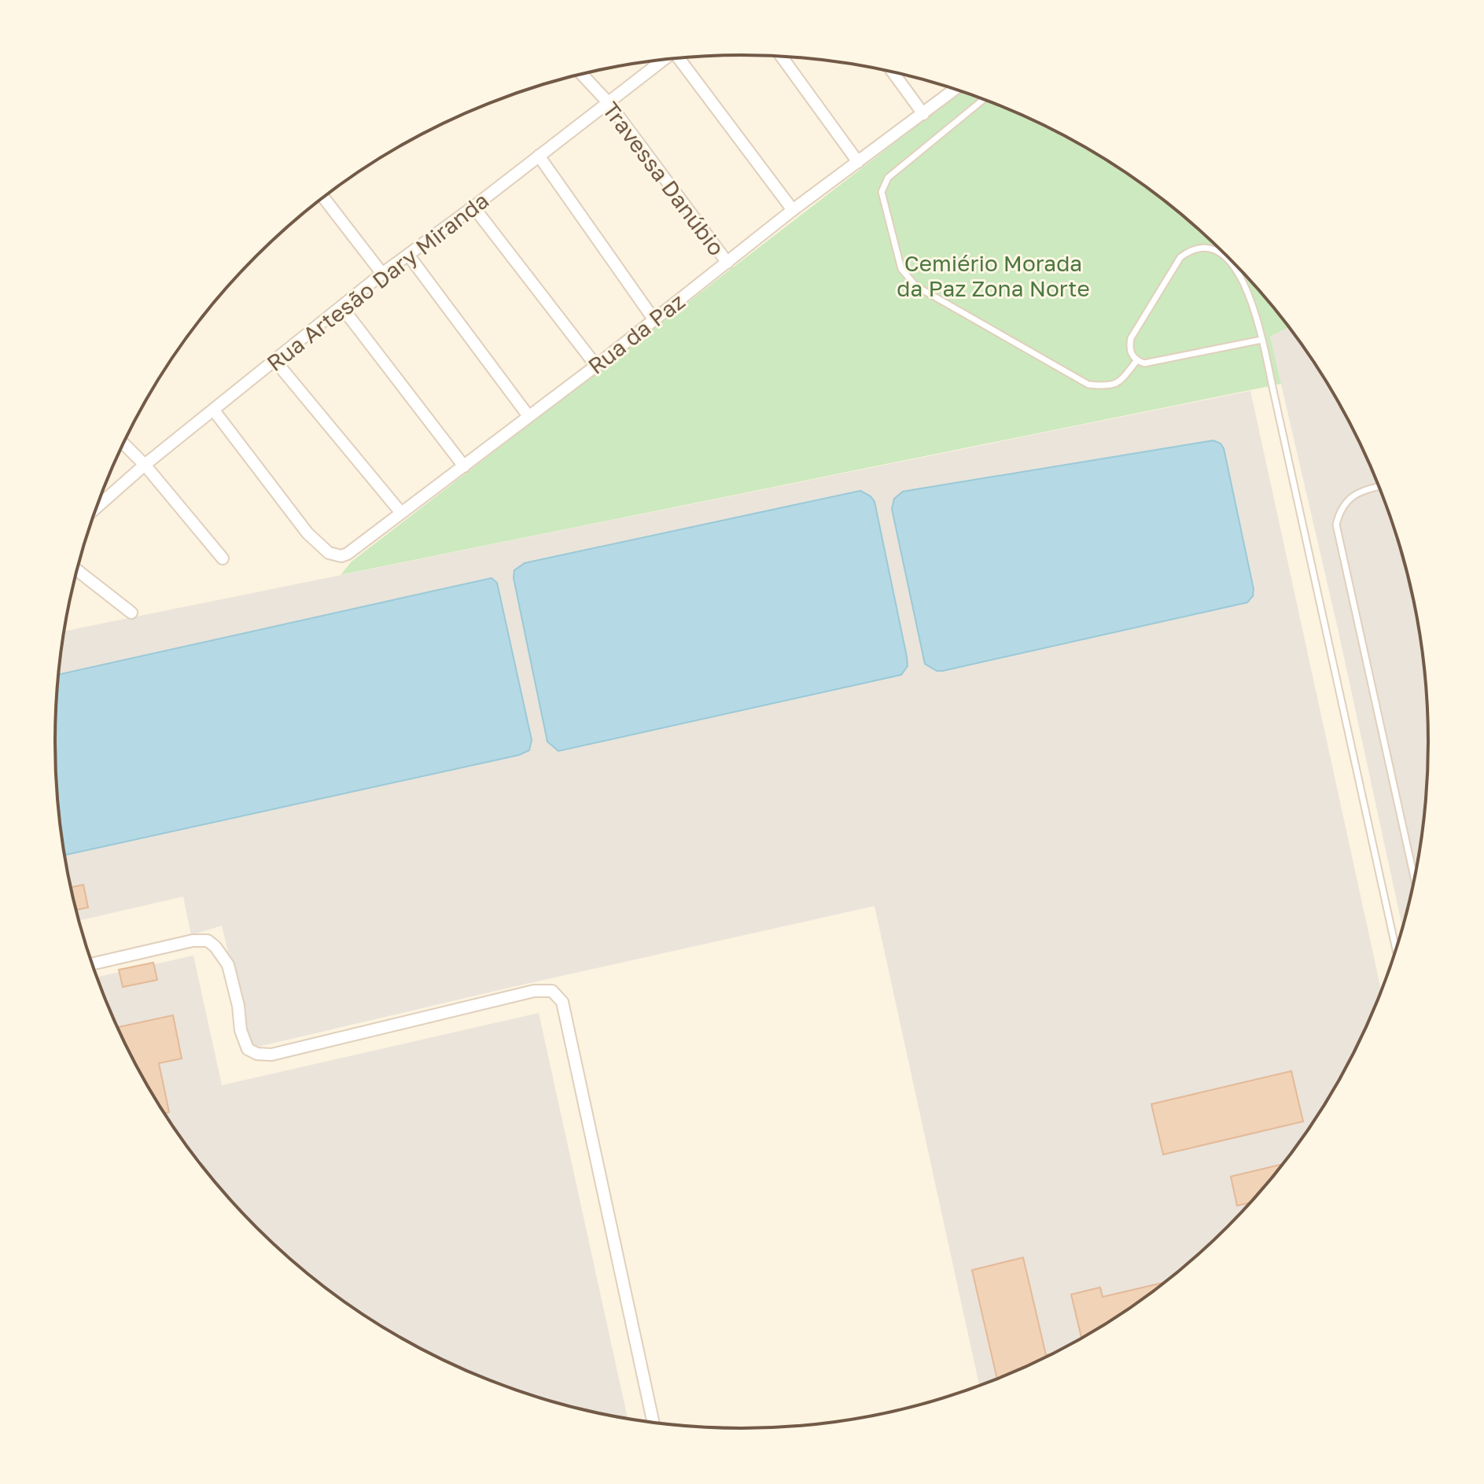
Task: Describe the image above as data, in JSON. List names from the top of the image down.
{
  "streets": {
    "street": ["Travessa Danúbio", "Rua Artesão Dary Miranda", "Rua da Paz"]
  },
  "crossings": [
    ["Travessa Danúbio", "Rua Artesão Dary Miranda"],
    ["Travessa Danúbio", "Rua da Paz"],
    ["Rua Artesão Dary Miranda", "Rua da Paz"]
  ],
  "parks": ["Cemiério Morada da Paz Zona Norte"]
}
